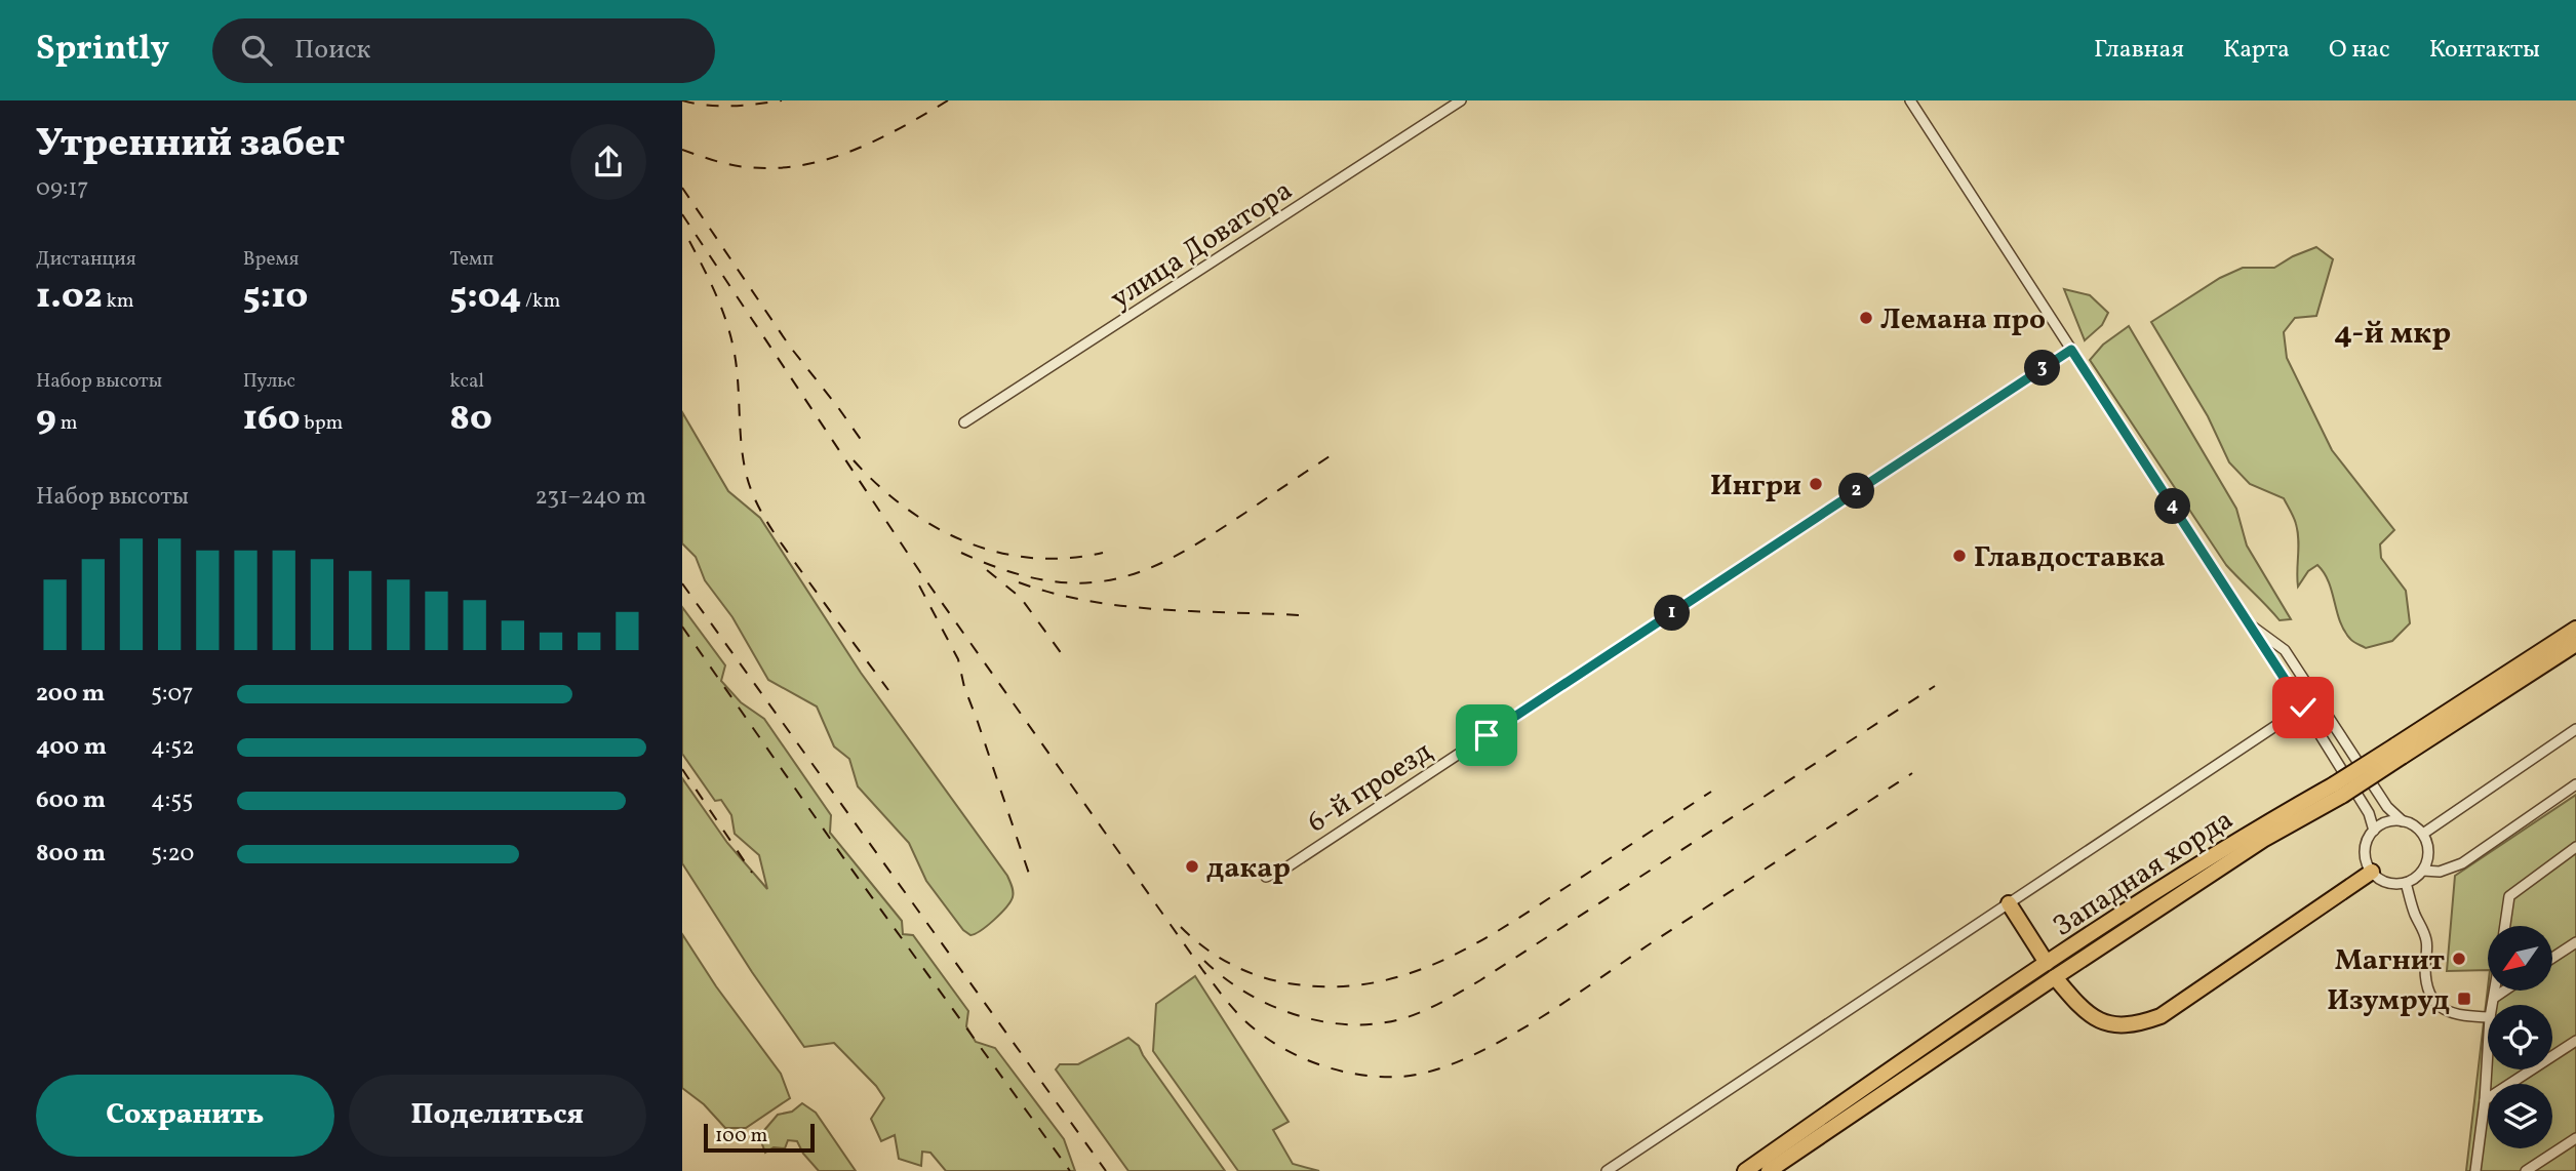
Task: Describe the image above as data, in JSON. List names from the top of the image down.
{
  "streets": {
    "highway": ["Западная хорда"],
    "street": ["улица Доватора", "6-й проезд"]
  },
  "districts": ["4-й мкр"],
  "places": {
    "other": [
      "Лемана про",
      "Ингри",
      "Главдоставка",
      "дакар",
      "Магнит"
    ],
    "transit": ["Изумруд"]
  },
  "scale_bar": "100 m",
  "north": "bottom left",
  "page": {
    "header": "Sprintly",
    "search": "Поиск",
    "nav": [
      "Главная",
      "Карта",
      "О нас",
      "Контакты"
    ],
    "heading": ["Утренний забег", "09:17"],
    "stats": [
      ["Дистанция", "1.02 km"],
      ["Время", "5:10"],
      ["Темп", "5:04 /km"],
      ["Набор высоты", "9 m"],
      ["Пульс", "160 bpm"],
      ["kcal", "80"]
    ],
    "pins": [
      "3",
      "2",
      "4",
      "1"
    ],
    "chart": ["Набор высоты", "231–240 m"],
    "list": [
      {
        "name": "200 m",
        "note": "5:07"
      },
      {
        "name": "400 m",
        "note": "4:52"
      },
      {
        "name": "600 m",
        "note": "4:55"
      },
      {
        "name": "800 m",
        "note": "5:20"
      }
    ],
    "buttons": ["Сохранить", "Поделиться"],
    "scale": "100 m"
  }
}
